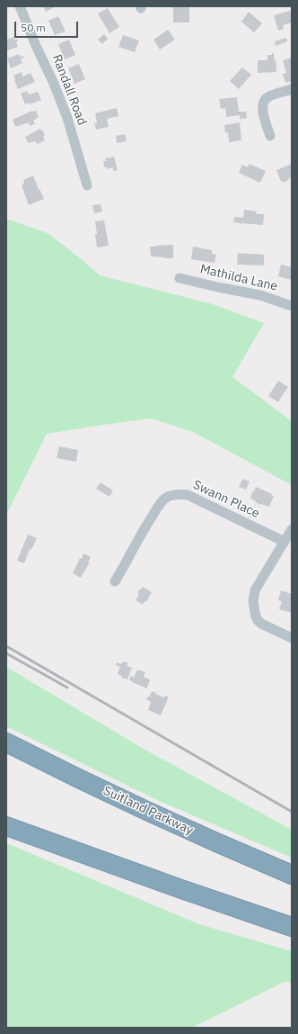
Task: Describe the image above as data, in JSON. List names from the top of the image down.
{
  "streets": {
    "highway": ["Suitland Parkway"],
    "street": ["Randall Road", "Mathilda Lane", "Swann Place"]
  },
  "scale_bar": "50 m"
}
